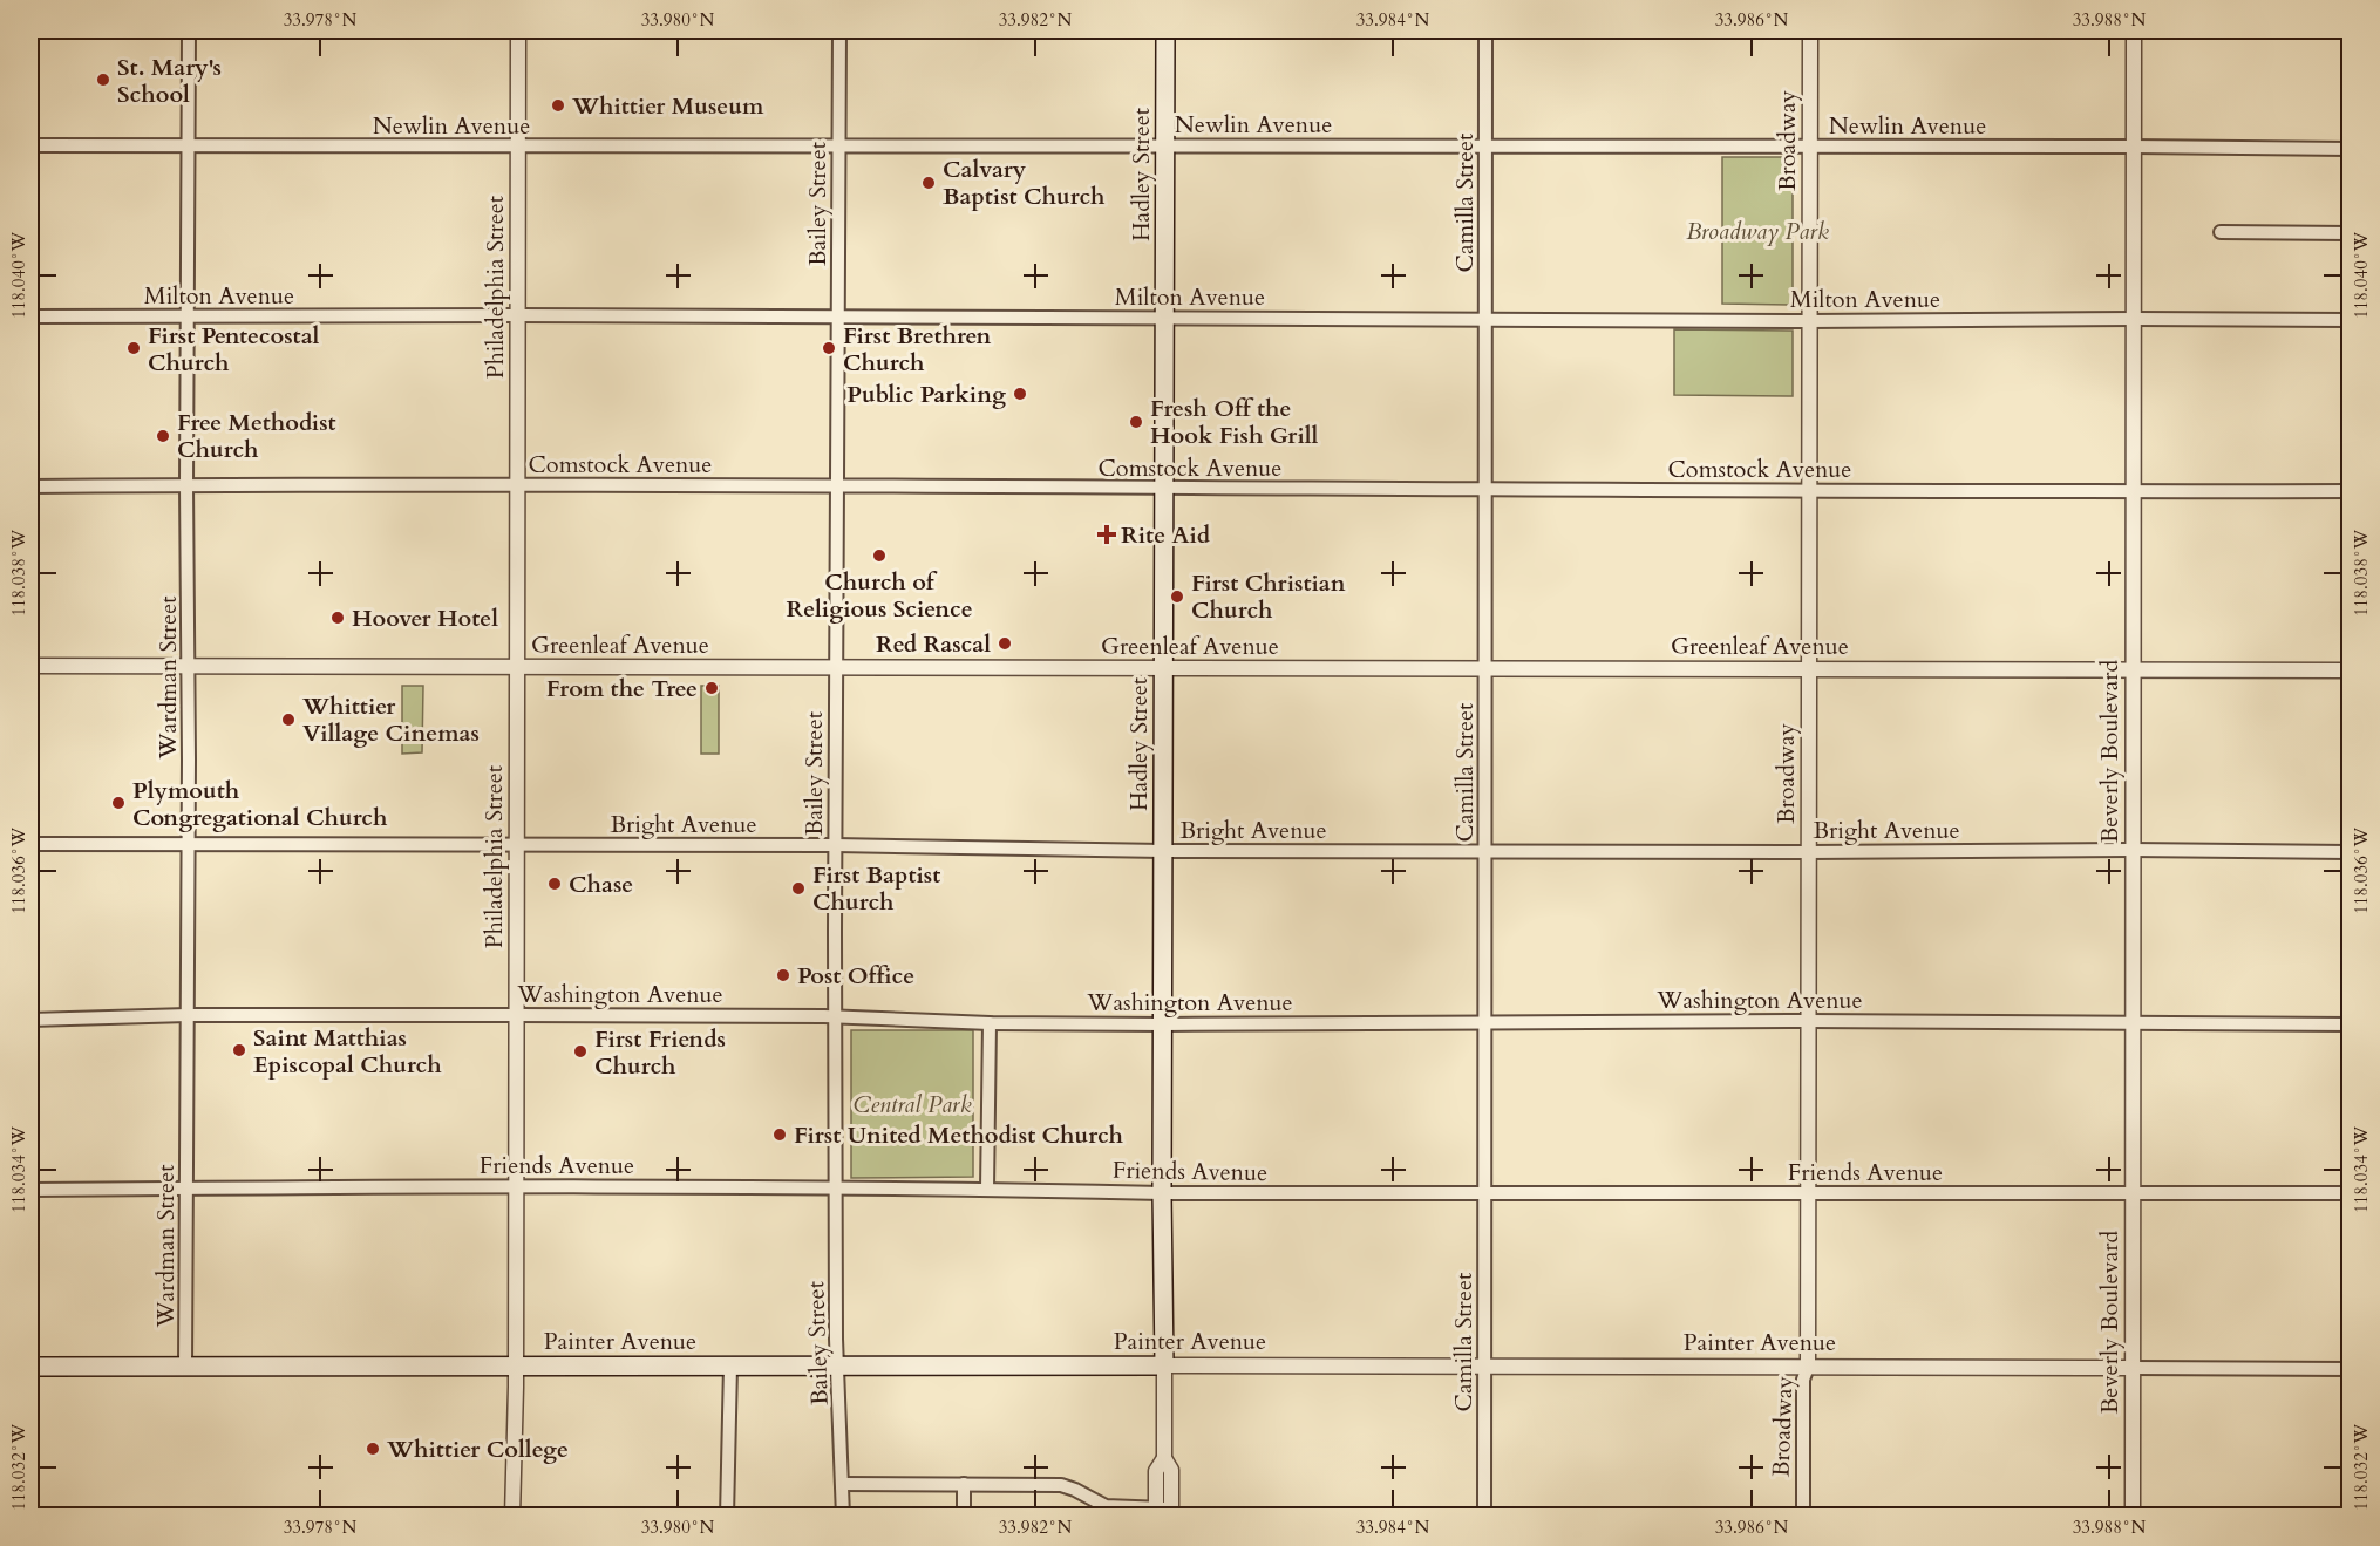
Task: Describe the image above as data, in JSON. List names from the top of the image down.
{
  "streets": {
    "main road": ["Hadley Street", "Painter Avenue"],
    "street": [
      "Newlin Avenue",
      "Broadway",
      "Camilla Street",
      "Bailey Street",
      "Philadelphia Street",
      "Milton Avenue",
      "Comstock Avenue",
      "Greenleaf Avenue",
      "Wardman Street",
      "Beverly Boulevard",
      "Bright Avenue",
      "Washington Avenue",
      "Friends Avenue"
    ]
  },
  "crossings": [
    ["Newlin Avenue", "Broadway"],
    ["Newlin Avenue", "Hadley Street"],
    ["Newlin Avenue", "Camilla Street"],
    ["Newlin Avenue", "Bailey Street"],
    ["Newlin Avenue", "Philadelphia Street"],
    ["Newlin Avenue", "Wardman Street"],
    ["Newlin Avenue", "Beverly Boulevard"],
    ["Broadway", "Milton Avenue"],
    ["Broadway", "Comstock Avenue"],
    ["Broadway", "Greenleaf Avenue"],
    ["Broadway", "Bright Avenue"],
    ["Broadway", "Washington Avenue"],
    ["Broadway", "Friends Avenue"],
    ["Broadway", "Painter Avenue"],
    ["Hadley Street", "Milton Avenue"],
    ["Hadley Street", "Comstock Avenue"],
    ["Hadley Street", "Greenleaf Avenue"],
    ["Hadley Street", "Bright Avenue"],
    ["Hadley Street", "Washington Avenue"],
    ["Hadley Street", "Friends Avenue"],
    ["Hadley Street", "Painter Avenue"],
    ["Camilla Street", "Milton Avenue"],
    ["Camilla Street", "Comstock Avenue"],
    ["Camilla Street", "Greenleaf Avenue"],
    ["Camilla Street", "Bright Avenue"],
    ["Camilla Street", "Washington Avenue"],
    ["Camilla Street", "Friends Avenue"],
    ["Camilla Street", "Painter Avenue"],
    ["Bailey Street", "Milton Avenue"],
    ["Bailey Street", "Comstock Avenue"],
    ["Bailey Street", "Greenleaf Avenue"],
    ["Bailey Street", "Bright Avenue"],
    ["Bailey Street", "Washington Avenue"],
    ["Bailey Street", "Friends Avenue"],
    ["Bailey Street", "Painter Avenue"],
    ["Philadelphia Street", "Milton Avenue"],
    ["Philadelphia Street", "Comstock Avenue"],
    ["Philadelphia Street", "Greenleaf Avenue"],
    ["Philadelphia Street", "Bright Avenue"],
    ["Philadelphia Street", "Washington Avenue"],
    ["Philadelphia Street", "Friends Avenue"],
    ["Philadelphia Street", "Painter Avenue"],
    ["Milton Avenue", "Wardman Street"],
    ["Milton Avenue", "Beverly Boulevard"],
    ["Comstock Avenue", "Wardman Street"],
    ["Comstock Avenue", "Beverly Boulevard"],
    ["Greenleaf Avenue", "Wardman Street"],
    ["Greenleaf Avenue", "Beverly Boulevard"],
    ["Wardman Street", "Bright Avenue"],
    ["Wardman Street", "Washington Avenue"],
    ["Wardman Street", "Friends Avenue"],
    ["Wardman Street", "Painter Avenue"],
    ["Beverly Boulevard", "Bright Avenue"],
    ["Beverly Boulevard", "Washington Avenue"],
    ["Beverly Boulevard", "Friends Avenue"],
    ["Beverly Boulevard", "Painter Avenue"]
  ],
  "parks": ["Broadway Park", "Central Park"],
  "places": {
    "other": [
      "St. Mary's School",
      "Whittier Museum",
      "Calvary Baptist Church",
      "First Pentecostal Church",
      "First Brethren Church",
      "Public Parking",
      "Fresh Off the Hook Fish Grill",
      "Free Methodist Church",
      "Church of Religious Science",
      "First Christian Church",
      "Hoover Hotel",
      "Red Rascal",
      "From the Tree",
      "Whittier Village Cinemas",
      "Plymouth Congregational Church",
      "Chase",
      "First Baptist Church",
      "Post Office",
      "Saint Matthias Episcopal Church",
      "First Friends Church",
      "First United Methodist Church",
      "Whittier College"
    ],
    "health": ["Rite Aid"]
  },
  "coordinates": [
    "33.978°N",
    "33.980°N",
    "33.982°N",
    "33.984°N",
    "33.986°N",
    "33.988°N",
    "118.040°W",
    "118.038°W",
    "118.036°W",
    "118.034°W",
    "118.032°W"
  ]
}
